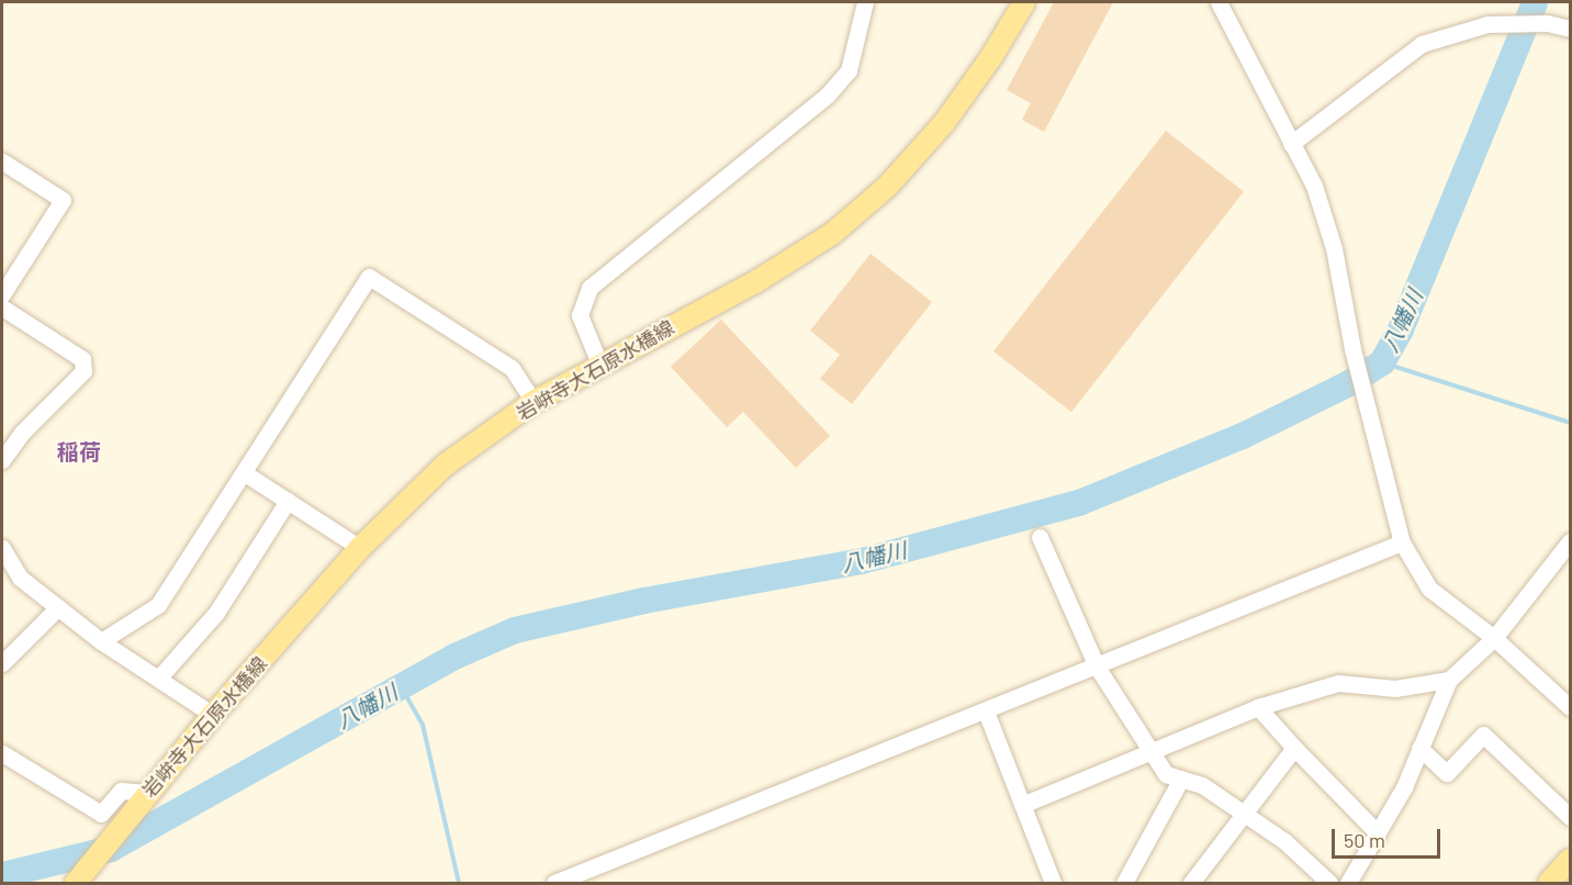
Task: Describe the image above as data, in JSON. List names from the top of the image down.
{
  "streets": {
    "main road": ["岩峅寺大石原水橋線"]
  },
  "districts": ["稲荷"],
  "water": ["八幡川"],
  "scale_bar": "50 m"
}
